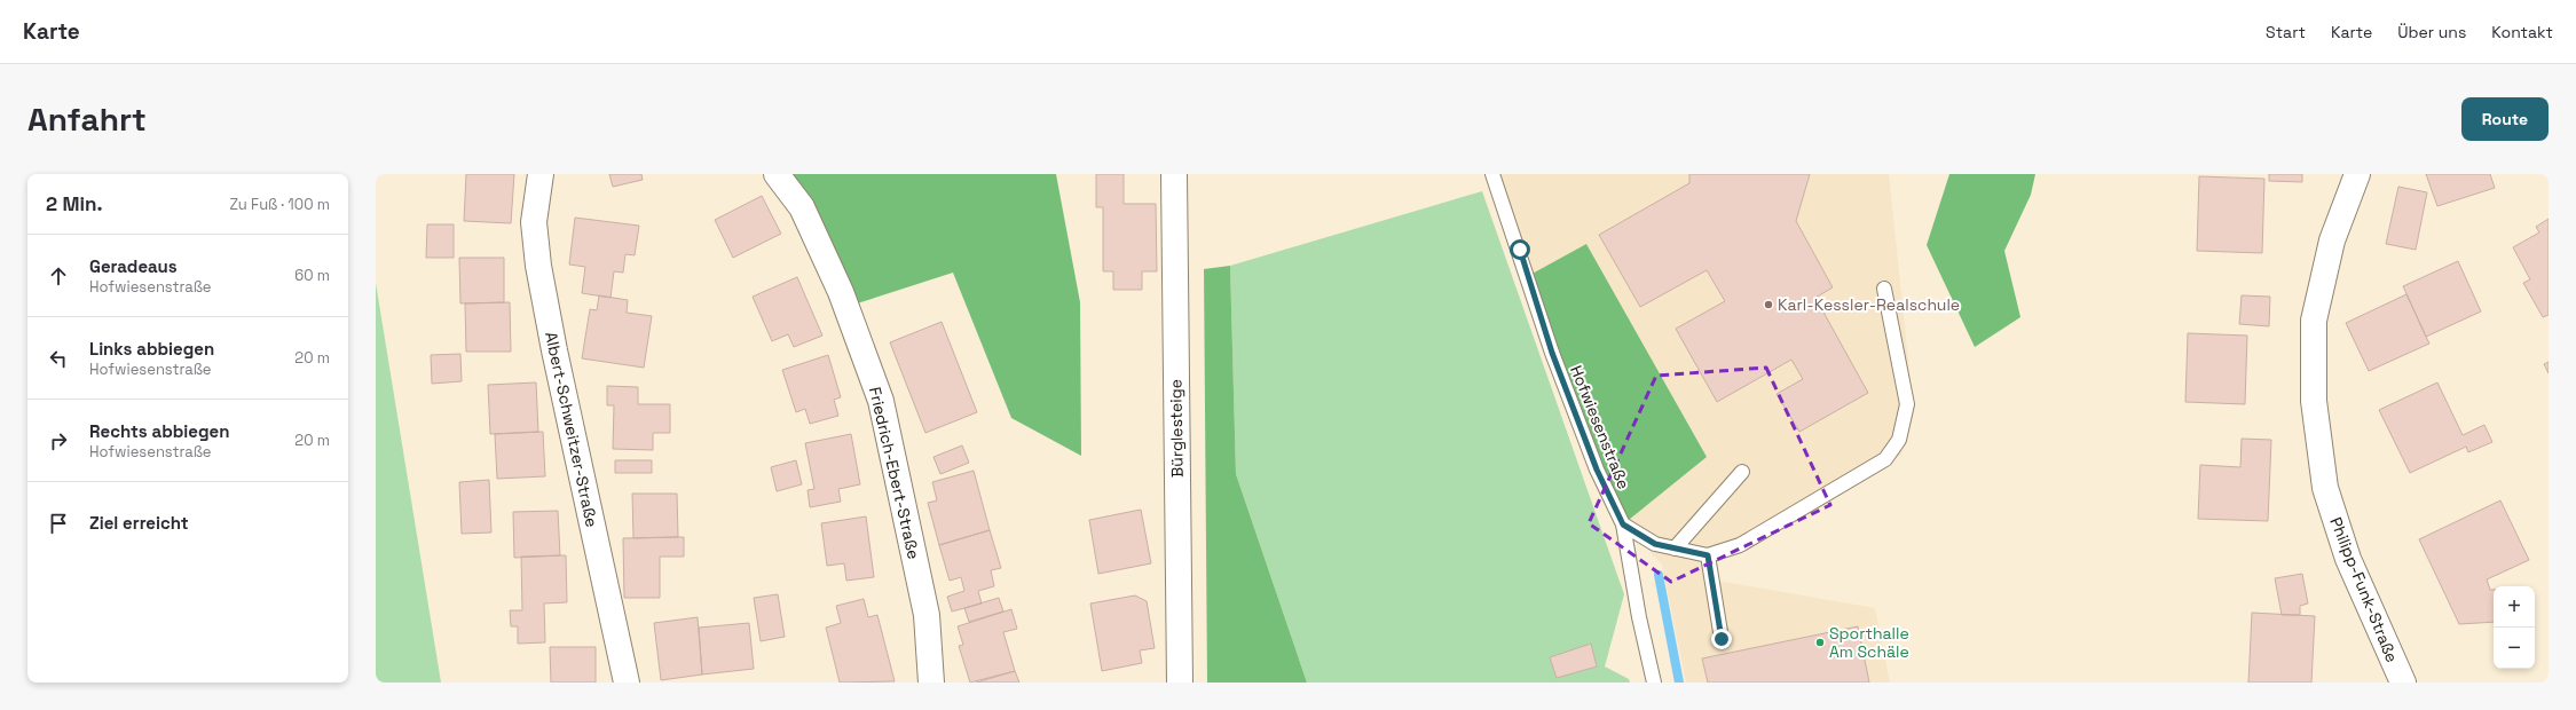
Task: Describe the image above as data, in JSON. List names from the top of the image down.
{
  "streets": {
    "street": [
      "Bürglesteige",
      "Albert-Schweitzer-Straße",
      "Friedrich-Ebert-Straße",
      "Philipp-Funk-Straße"
    ],
    "lane": ["Hofwiesenstraße"]
  },
  "places": ["Karl-Kessler-Realschule", "Sporthalle Am Schäle"],
  "page": {
    "header": "Karte",
    "nav": [
      "Start",
      "Karte",
      "Über uns",
      "Kontakt"
    ],
    "buttons": "Route",
    "title": "Anfahrt",
    "heading": ["2 Min.", "Zu Fuß · 100 m"],
    "list": [
      ["Geradeaus", "Hofwiesenstraße", "60 m"],
      ["Links abbiegen", "Hofwiesenstraße", "20 m"],
      ["Rechts abbiegen", "Hofwiesenstraße", "20 m"],
      "Ziel erreicht"
    ],
    "map_buttons": ["+", "−"]
  }
}
